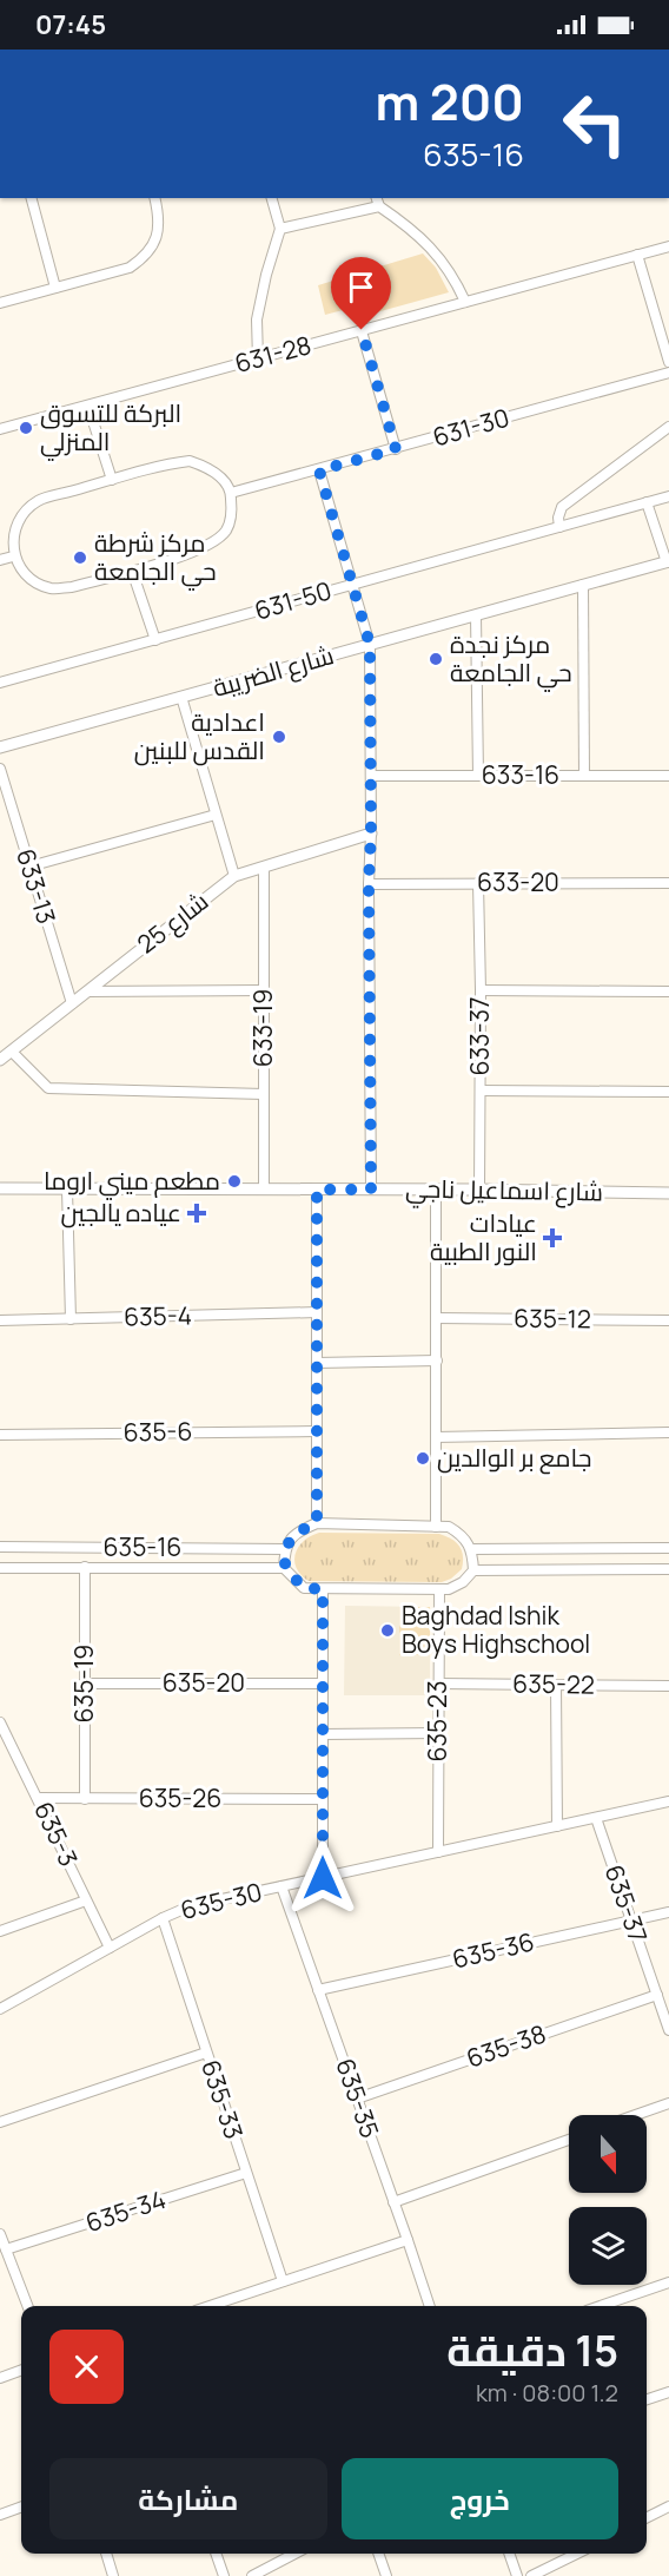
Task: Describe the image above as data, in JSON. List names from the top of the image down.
{
  "streets": {
    "street": [
      "631-28",
      "631-30",
      "631-50",
      "شارع الضريبة",
      "633-16",
      "633-20",
      "633-13",
      "شارع 25",
      "633-19",
      "633-37",
      "شارع اسماعيل ناجي",
      "635-4",
      "635-12",
      "635-6",
      "635-16",
      "635-19",
      "635-20",
      "635-22",
      "635-23",
      "635-26",
      "635-3",
      "635-30",
      "635-37",
      "635-36",
      "635-38",
      "635-35",
      "635-33",
      "635-34"
    ]
  },
  "crossings": [
    ["633-20", "633-37"],
    ["633-13", "شارع 25"],
    ["شارع 25", "633-19"],
    ["633-19", "شارع اسماعيل ناجي"],
    ["633-37", "شارع اسماعيل ناجي"],
    ["635-16", "635-19"],
    ["635-19", "635-20"],
    ["635-19", "635-26"],
    ["635-22", "635-23"],
    ["635-23", "635-30"],
    ["635-26", "635-3"],
    ["635-3", "635-30"],
    ["635-30", "635-37"],
    ["635-30", "635-35"],
    ["635-30", "635-33"],
    ["635-37", "635-36"],
    ["635-37", "635-38"],
    ["635-36", "635-35"],
    ["635-38", "635-35"],
    ["635-33", "635-34"]
  ],
  "places": {
    "other": [
      "البركة للتسوق المنزلي",
      "مركز شرطة حي الجامعة",
      "مركز نجدة حي الجامعة",
      "اعدادية القدس للبنين",
      "مطعم ميني اروما",
      "جامع بر الوالدين",
      "Baghdad Ishik Boys Highschool"
    ],
    "health": ["عياده يالجين", "عيادات النور الطبية"]
  },
  "north": "bottom",
  "page": {
    "status": "07:45",
    "turn": ["200 m", "635-16"],
    "heading": ["15 دقيقة", "1.2 km · 08:00"],
    "buttons": ["خروج", "مشاركة"]
  }
}
